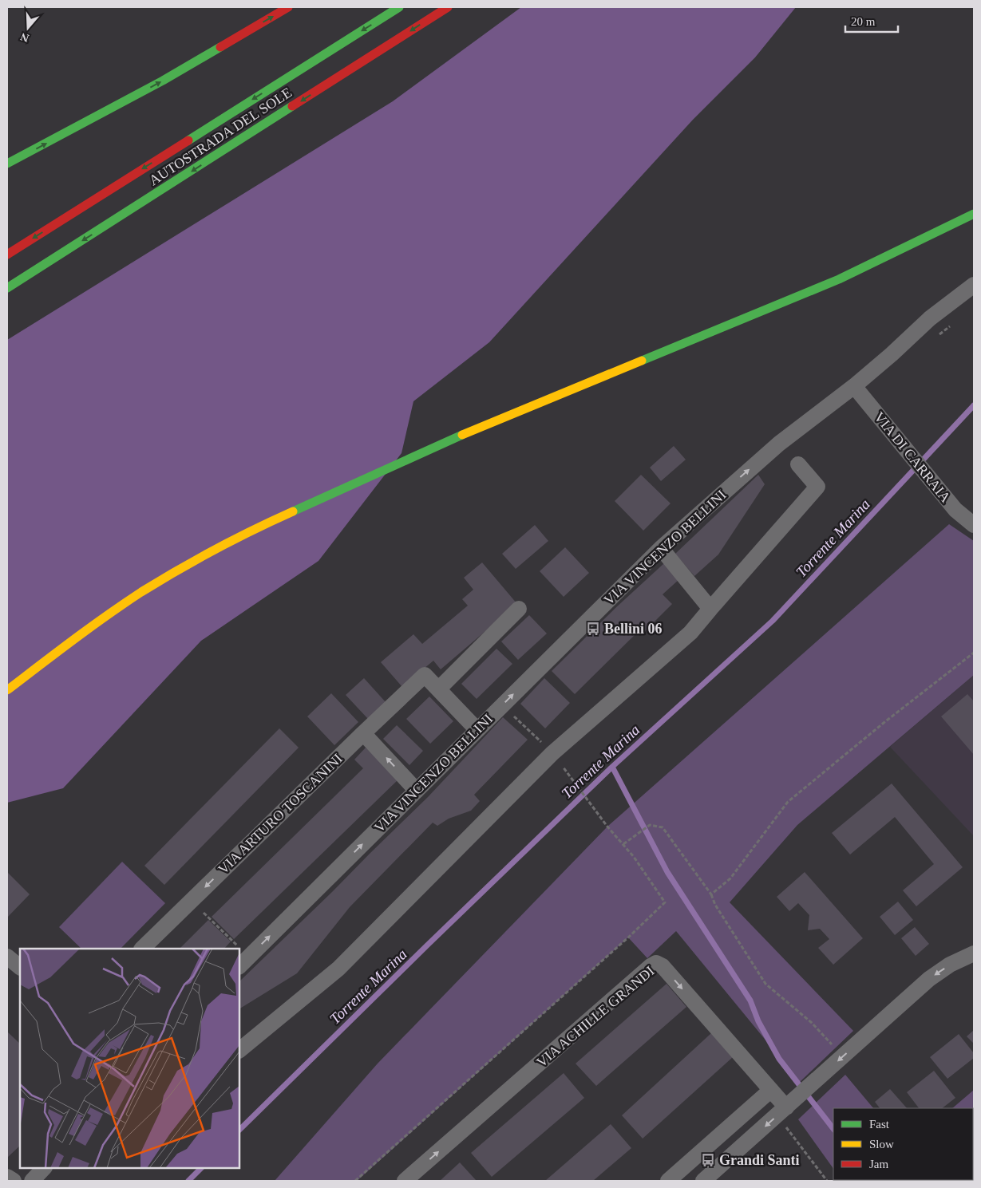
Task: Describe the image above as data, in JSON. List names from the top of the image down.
{
  "streets": {
    "main road": ["AUTOSTRADA DEL SOLE"],
    "street": [
      "VIA DI CARRAIA",
      "VIA VINCENZO BELLINI",
      "VIA ARTURO TOSCANINI",
      "VIA ACHILLE GRANDI"
    ]
  },
  "crossings": [
    ["VIA DI CARRAIA", "VIA VINCENZO BELLINI"]
  ],
  "one_way": ["VIA ARTURO TOSCANINI"],
  "water": ["Torrente Marina"],
  "places": {
    "bus stop": ["Bellini 06", "Grandi Santi"]
  },
  "legend": ["Fast", "Slow", "Jam"],
  "scale_bar": "20 m",
  "north": "bottom"
}
